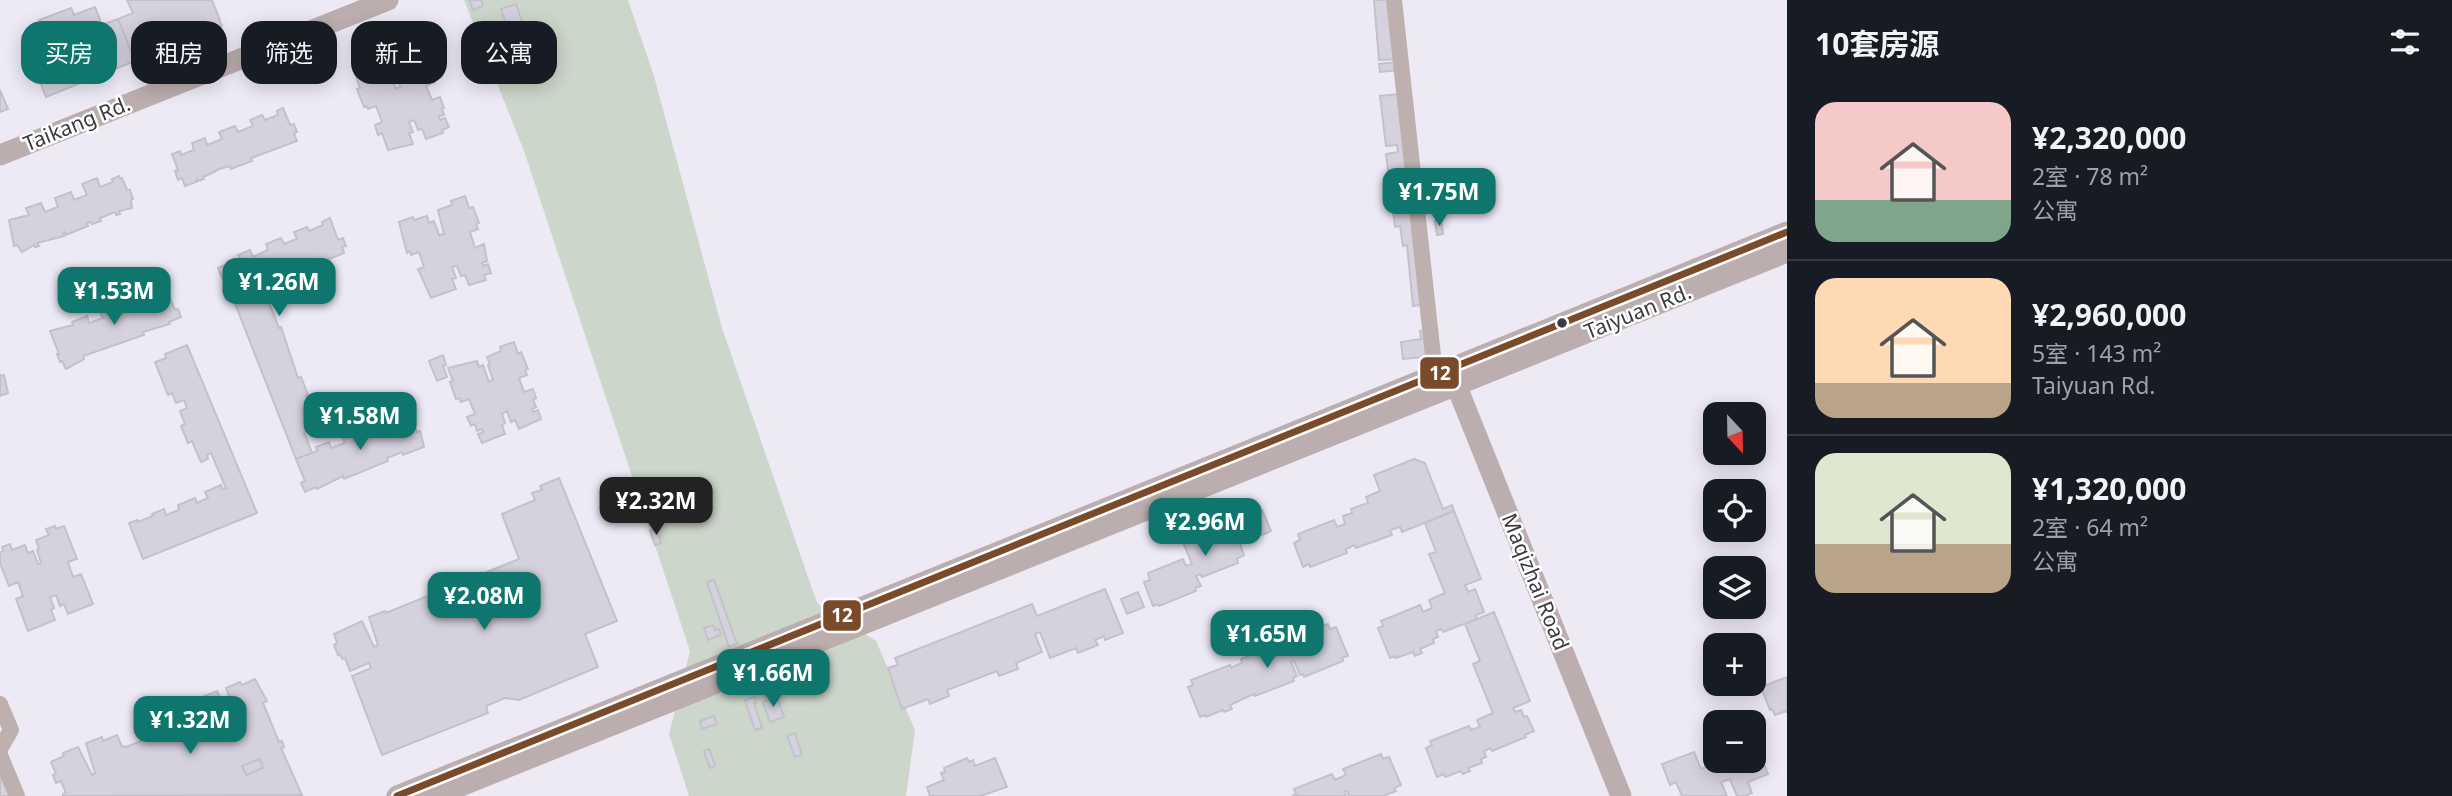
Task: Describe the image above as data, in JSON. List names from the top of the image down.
{
  "streets": {
    "main road": ["Taikang Rd.", "Taiyuan Rd.", "Maqizhai Road"]
  },
  "crossings": [
    ["Taiyuan Rd.", "Maqizhai Road"]
  ],
  "lines": ["transit line 12"],
  "north": "bottom",
  "page": {
    "heading": "10套房源",
    "chip": [
      "买房",
      "租房",
      "筛选",
      "新上",
      "公寓"
    ],
    "list": [
      {
        "name": "¥2,320,000",
        "note": "2室 · 78 m² · 公寓"
      },
      {
        "name": "¥2,960,000",
        "note": "5室 · 143 m² · Taiyuan Rd."
      },
      {
        "name": "¥1,320,000",
        "note": "2室 · 64 m² · 公寓"
      }
    ],
    "price": [
      "¥1.75M",
      "¥1.26M",
      "¥1.53M",
      "¥1.58M",
      "¥2.32M",
      "¥2.96M",
      "¥2.08M",
      "¥1.65M",
      "¥1.66M",
      "¥1.32M"
    ],
    "map_buttons": ["+", "−"]
  }
}
